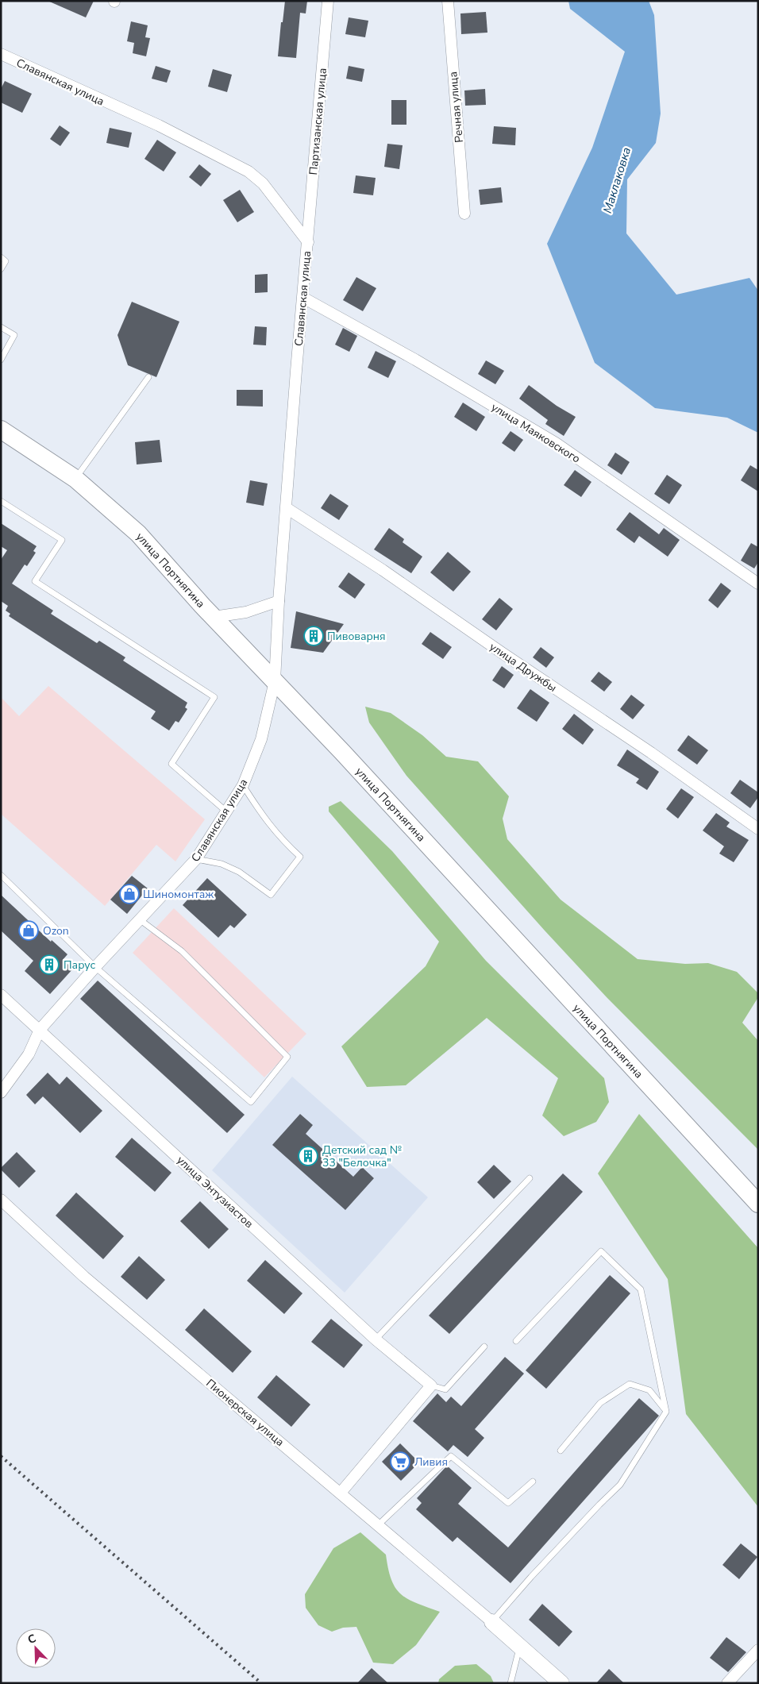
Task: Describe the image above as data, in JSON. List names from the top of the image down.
{
  "streets": {
    "main road": ["улица Портнягина"],
    "street": [
      "Славянская улица",
      "Речная улица",
      "Партизанская улица",
      "улица Маяковского",
      "улица Дружбы",
      "улица Энтузиастов",
      "Пионерская улица"
    ]
  },
  "crossings": [
    ["Славянская улица", "Партизанская улица"],
    ["Славянская улица", "улица Маяковского"],
    ["Славянская улица", "улица Портнягина"],
    ["Славянская улица", "улица Дружбы"],
    ["Славянская улица", "улица Энтузиастов"]
  ],
  "water": ["Маклаковка"],
  "places": {
    "building": ["Пивоварня", "Парус", "Детский сад № 33 \"Белочка\""],
    "shop": ["Шиномонтаж", "Ozon"],
    "supermarket": ["Ливия"]
  },
  "north": "top left"
}
